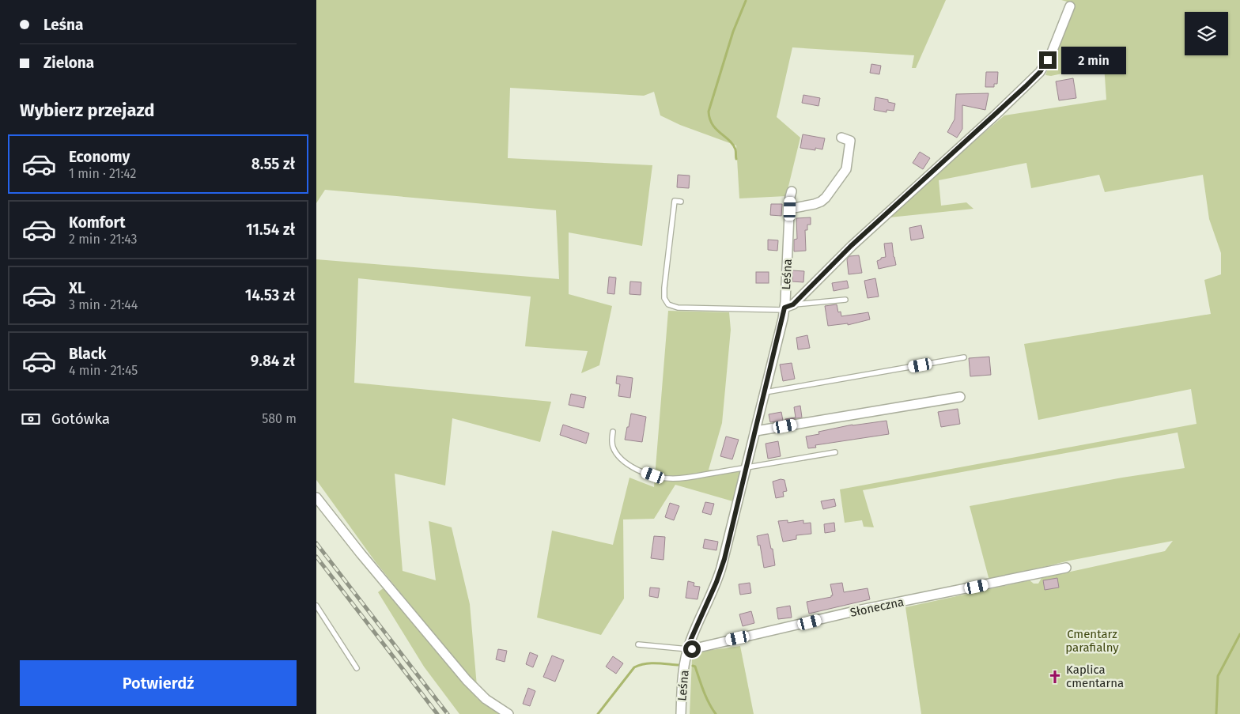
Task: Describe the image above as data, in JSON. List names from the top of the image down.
{
  "streets": {
    "street": ["Leśna", "Słoneczna"]
  },
  "crossings": [
    ["Leśna", "Słoneczna"]
  ],
  "parks": ["Cmentarz parafialny"],
  "places": {
    "church": ["Kaplica cmentarna"]
  },
  "page": {
    "banner": ["Leśna", "Zielona"],
    "bubble": "2 min",
    "heading": "Wybierz przejazd",
    "list": [
      {
        "name": "Economy",
        "note": "1 min · 21:42",
        "value": "8.55 zł"
      },
      {
        "name": "Komfort",
        "note": "2 min · 21:43",
        "value": "11.54 zł"
      },
      {
        "name": "XL",
        "note": "3 min · 21:44",
        "value": "14.53 zł"
      },
      {
        "name": "Black",
        "note": "4 min · 21:45",
        "value": "9.84 zł"
      }
    ],
    "pay": ["Gotówka", "580 m"],
    "buttons": "Potwierdź"
  }
}
